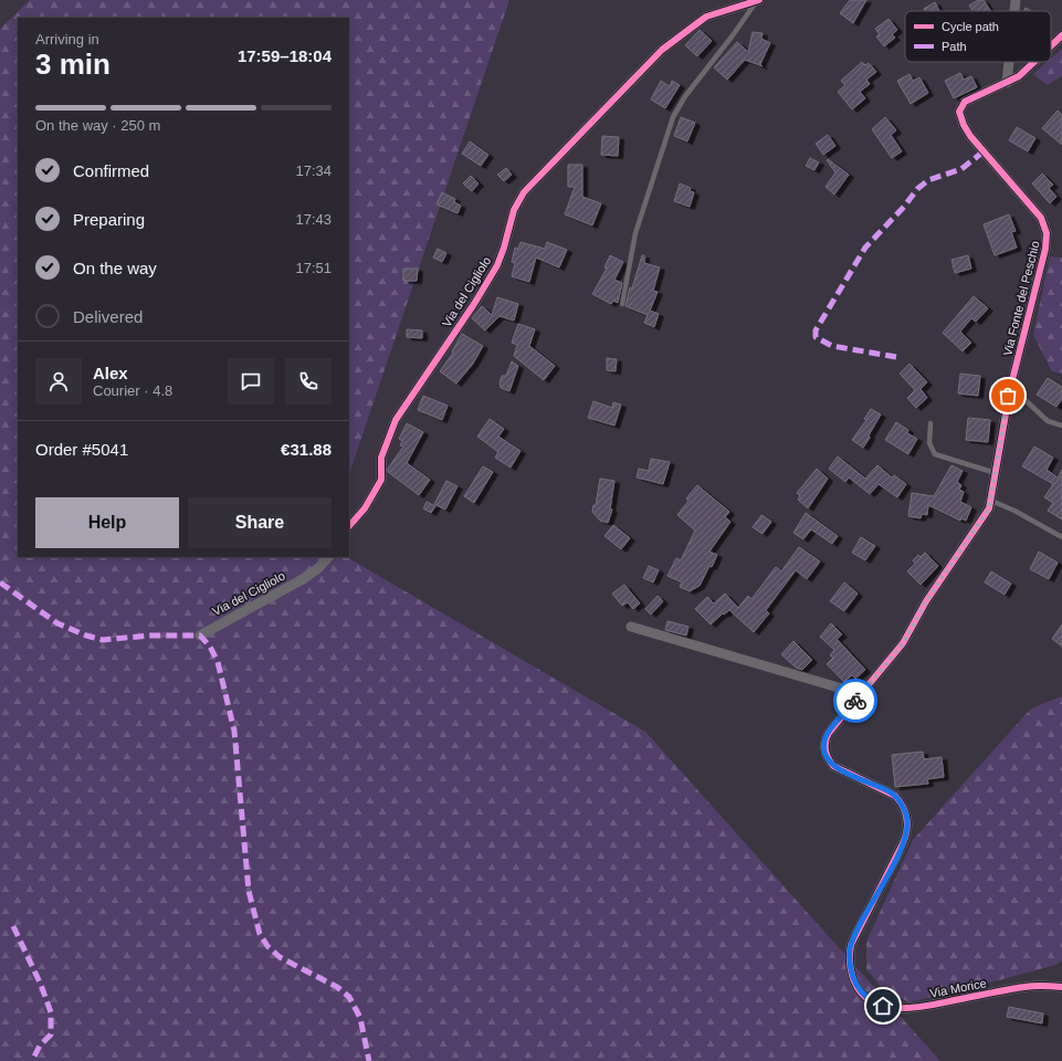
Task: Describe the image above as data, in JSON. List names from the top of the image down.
{
  "streets": {
    "street": ["Via del Cigliolo", "Via Fonte del Peschio", "Via Morice"]
  },
  "crossings": [
    ["Via Fonte del Peschio", "Via Morice"]
  ],
  "legend": ["Cycle path", "Path"],
  "page": {
    "heading": ["3 min", "Arriving in", "17:59–18:04"],
    "panel": [
      "Alex",
      "Courier · 4.8",
      "Order #5041",
      "€31.88"
    ],
    "bar": "On the way · 250 m",
    "list": [
      ["Confirmed", "17:34"],
      ["Preparing", "17:43"],
      ["On the way", "17:51"],
      "Delivered"
    ],
    "buttons": ["Help", "Share"]
  }
}
